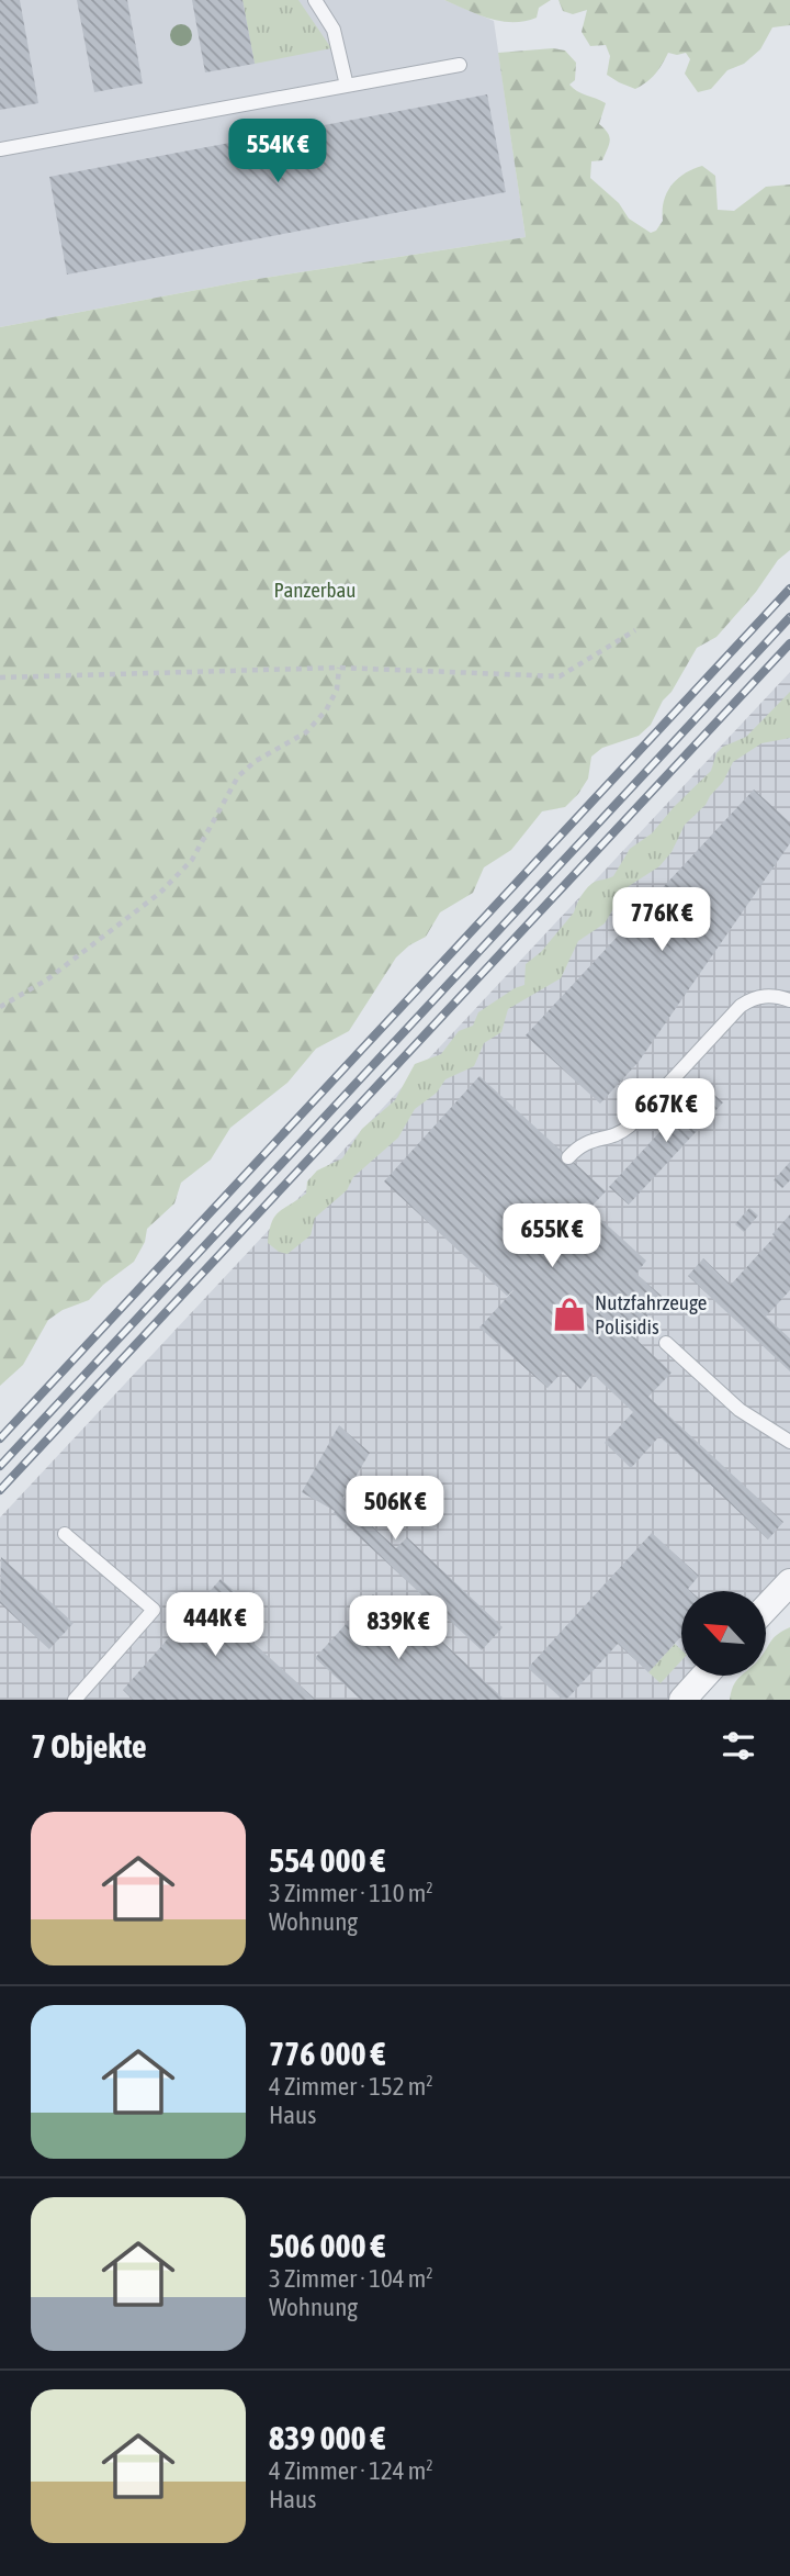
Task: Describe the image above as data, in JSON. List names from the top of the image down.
{
  "parks": ["Panzerbau"],
  "places": {
    "shop": ["Nutzfahrzeuge Polisidis"]
  },
  "north": "top left",
  "page": {
    "price": [
      "554K €",
      "776K €",
      "667K €",
      "655K €",
      "506K €",
      "444K €",
      "839K €"
    ],
    "heading": "7 Objekte",
    "list": [
      {
        "name": "554 000 €",
        "note": "3 Zimmer · 110 m² · Wohnung"
      },
      {
        "name": "776 000 €",
        "note": "4 Zimmer · 152 m² · Haus"
      },
      {
        "name": "506 000 €",
        "note": "3 Zimmer · 104 m² · Wohnung"
      },
      {
        "name": "839 000 €",
        "note": "4 Zimmer · 124 m² · Haus"
      }
    ]
  }
}
